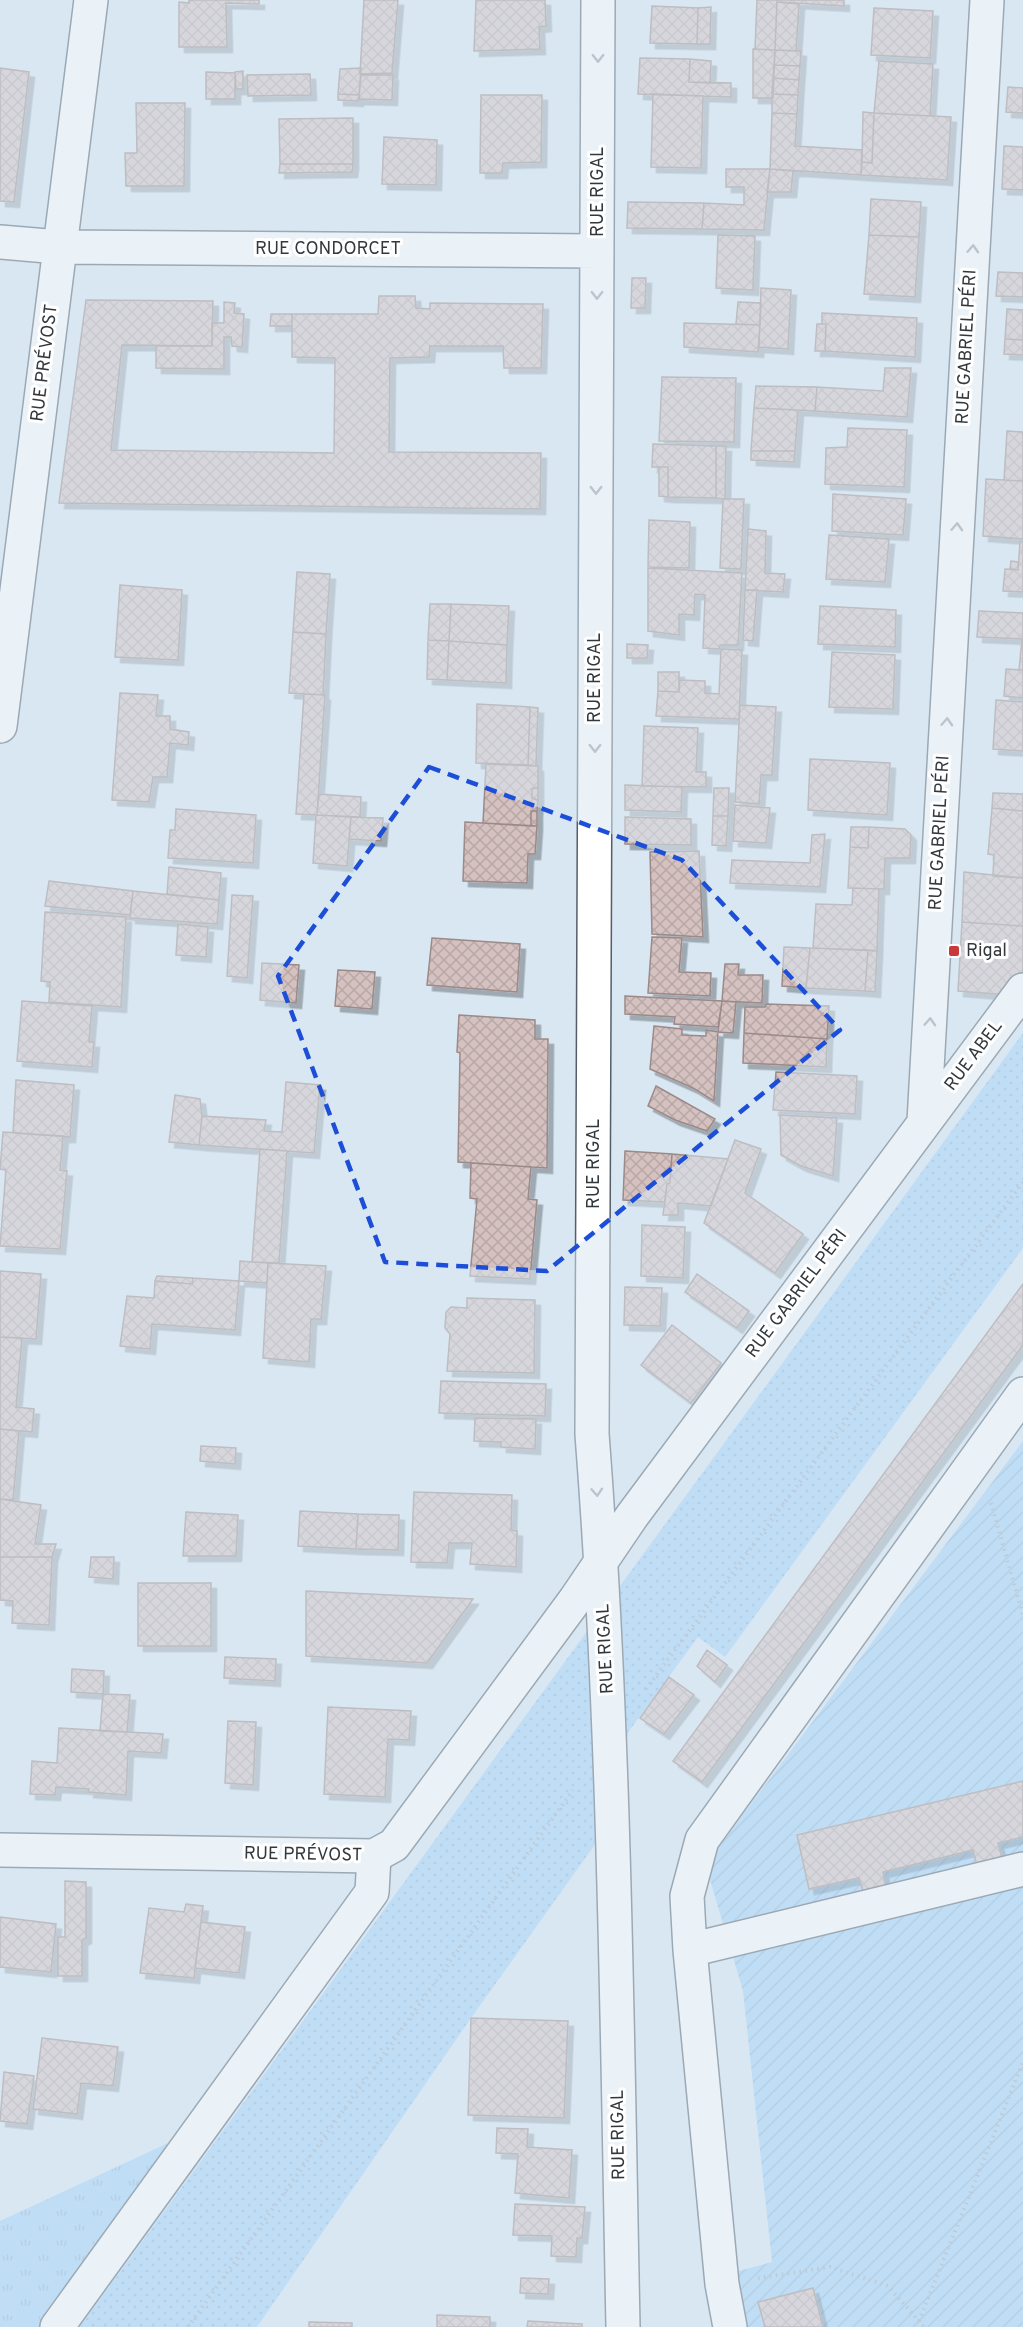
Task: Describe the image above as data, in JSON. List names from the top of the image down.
{
  "streets": {
    "street": [
      "RUE RIGAL",
      "RUE CONDORCET",
      "RUE GABRIEL PÉRI",
      "RUE PRÉVOST",
      "RUE ABEL"
    ]
  },
  "crossings": [
    ["RUE RIGAL", "RUE CONDORCET"],
    ["RUE RIGAL", "RUE GABRIEL PÉRI"],
    ["RUE RIGAL", "RUE PRÉVOST"],
    ["RUE CONDORCET", "RUE PRÉVOST"],
    ["RUE GABRIEL PÉRI", "RUE PRÉVOST"],
    ["RUE GABRIEL PÉRI", "RUE ABEL"]
  ],
  "one_way": ["RUE RIGAL", "RUE GABRIEL PÉRI"],
  "places": {
    "transit": ["Rigal"]
  }
}
